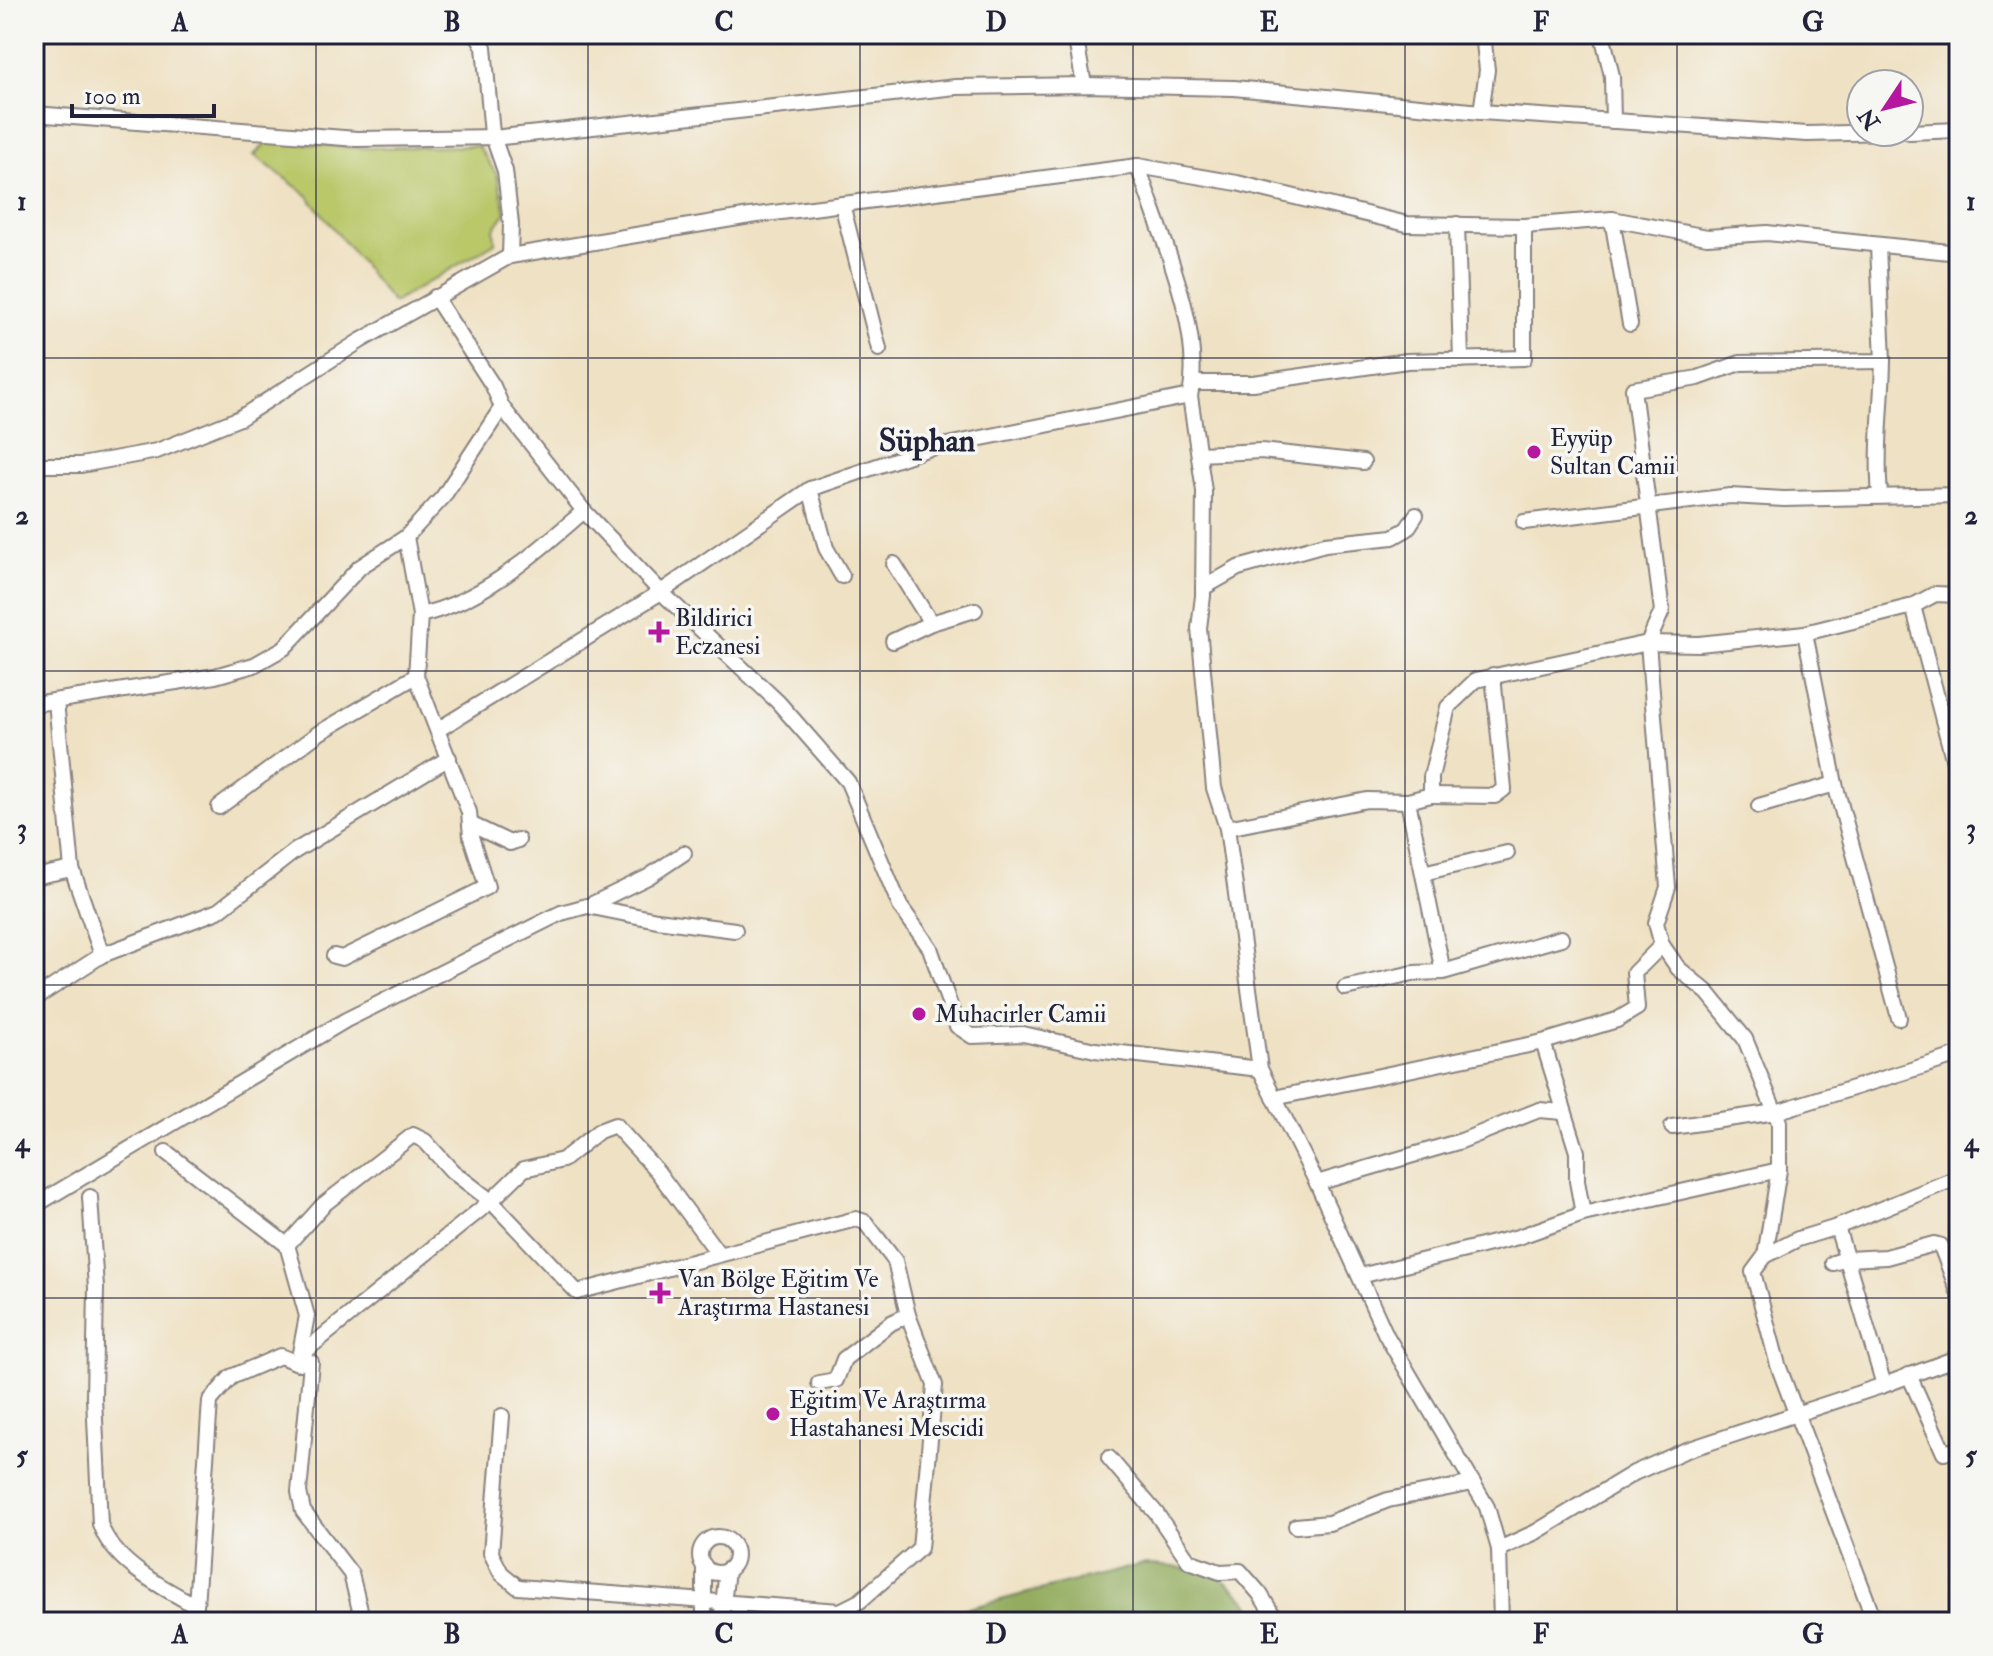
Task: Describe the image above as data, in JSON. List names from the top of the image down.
{
  "districts": ["Süphan"],
  "places": {
    "other": ["Eyyüp Sultan Camii", "Muhacirler Camii", "Eğitim Ve Araştırma Hastahanesi Mescidi"],
    "health": ["Bildirici Eczanesi", "Van Bölge Eğitim Ve Araştırma Hastanesi"]
  },
  "scale_bar": "100 m",
  "north": "bottom left",
  "grid": {
    "columns": [
      "A",
      "B",
      "C",
      "D",
      "E",
      "F",
      "G"
    ],
    "rows": [
      "1",
      "2",
      "3",
      "4",
      "5"
    ]
  }
}
